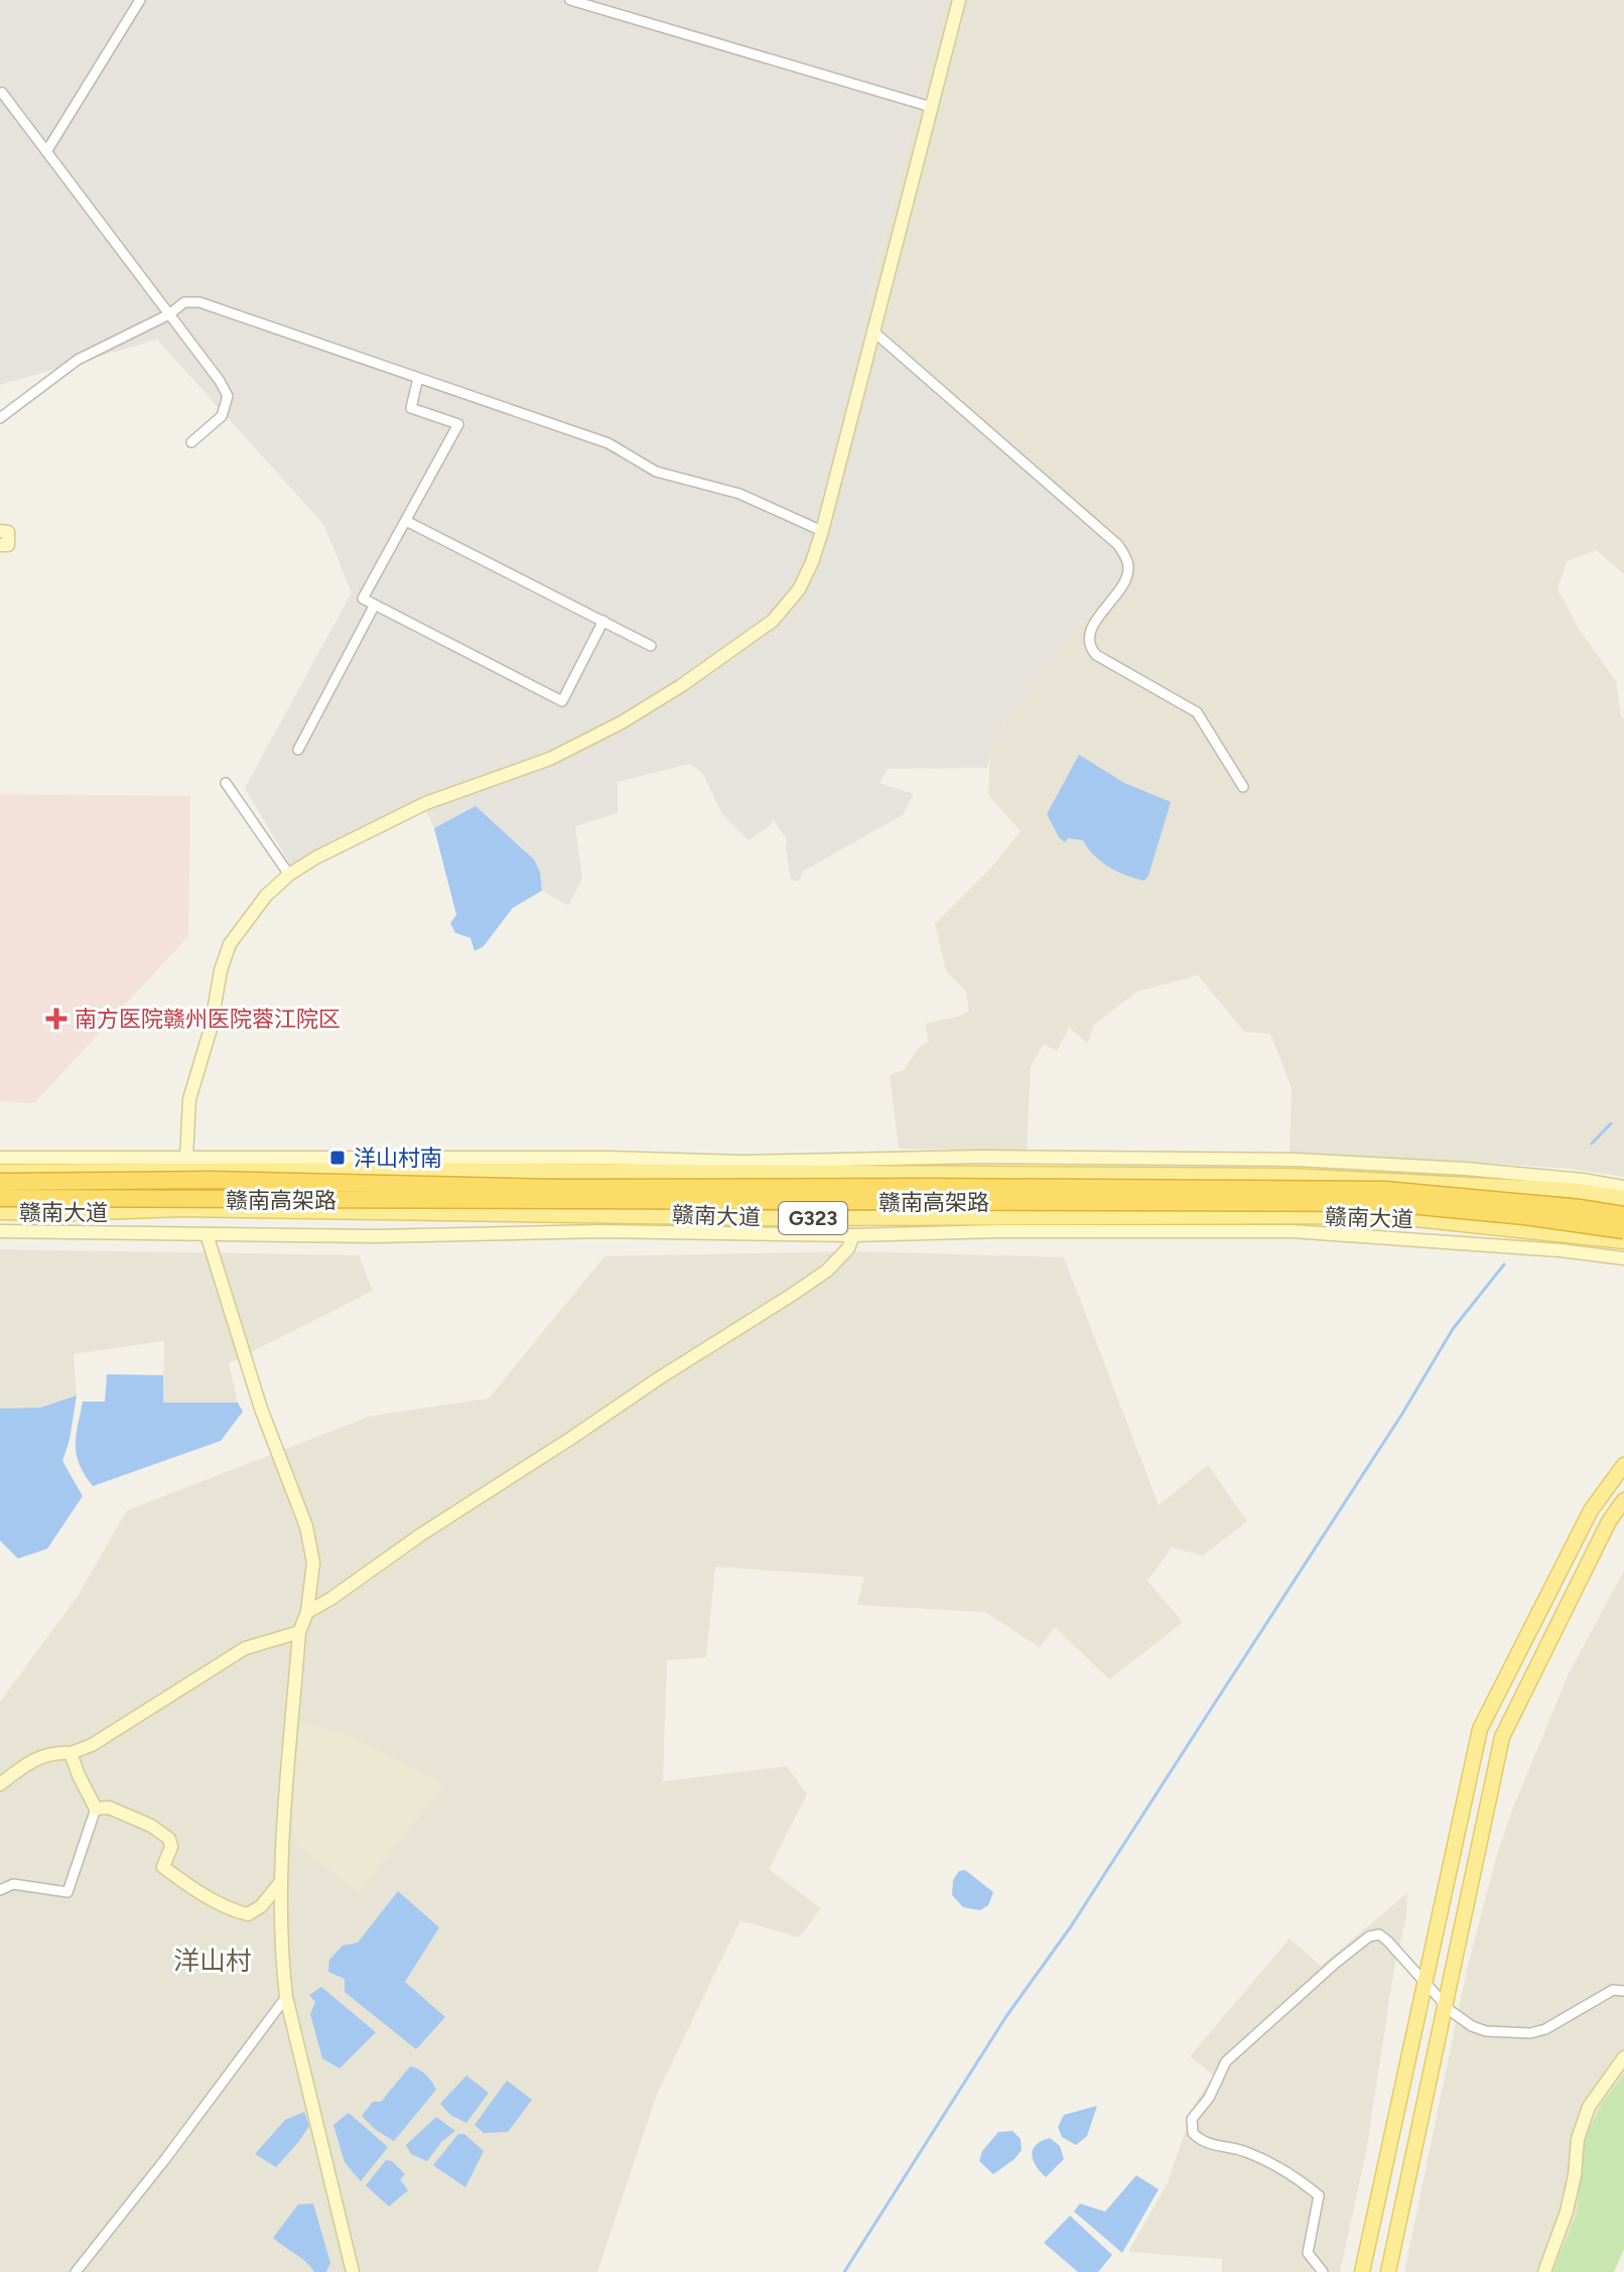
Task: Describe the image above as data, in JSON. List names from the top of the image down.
{
  "streets": {
    "highway": ["赣南高架路"],
    "main road": ["赣南大道", "G323"]
  },
  "districts": ["洋山村"],
  "places": {
    "health": ["南方医院赣州医院蓉江院区"],
    "transit": ["洋山村南"]
  }
}
